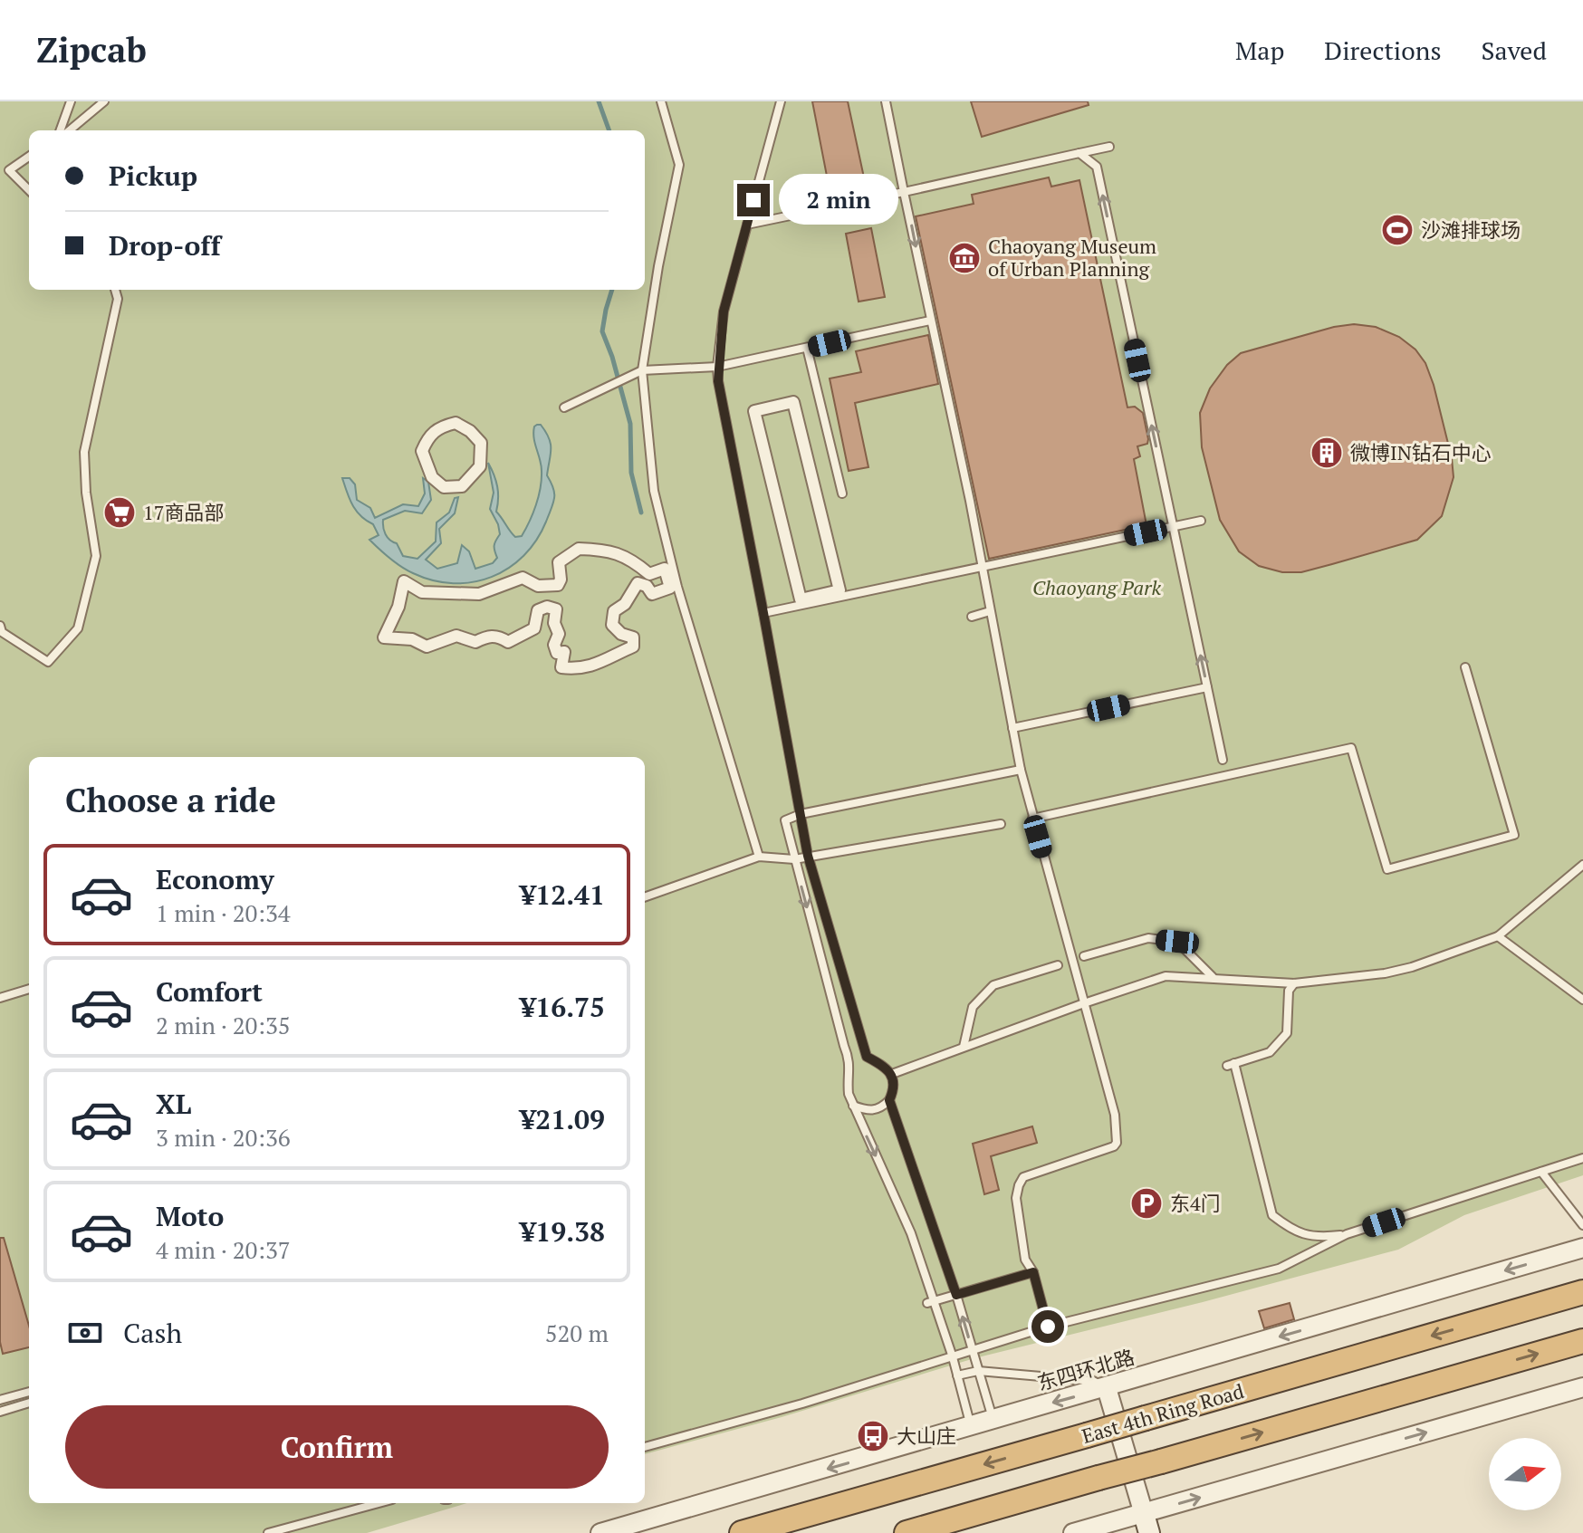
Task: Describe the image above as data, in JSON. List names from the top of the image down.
{
  "streets": {
    "highway": ["East 4th Ring Road"],
    "street": ["东四环北路"]
  },
  "parks": ["Chaoyang Park"],
  "places": {
    "sports": ["沙滩排球场"],
    "museum": ["Chaoyang Museum of Urban Planning"],
    "building": ["微博IN钻石中心"],
    "supermarket": ["17商品部"],
    "parking": ["东4门"],
    "bus stop": ["大山庄"]
  },
  "north": "right",
  "page": {
    "header": "Zipcab",
    "nav": ["Map", "Directions", "Saved"],
    "banner": ["Pickup", "Drop-off"],
    "bubble": "2 min",
    "heading": "Choose a ride",
    "list": [
      {
        "name": "Economy",
        "note": "1 min · 20:34",
        "value": "¥12.41"
      },
      {
        "name": "Comfort",
        "note": "2 min · 20:35",
        "value": "¥16.75"
      },
      {
        "name": "XL",
        "note": "3 min · 20:36",
        "value": "¥21.09"
      },
      {
        "name": "Moto",
        "note": "4 min · 20:37",
        "value": "¥19.38"
      }
    ],
    "pay": ["Cash", "520 m"],
    "buttons": "Confirm"
  }
}
